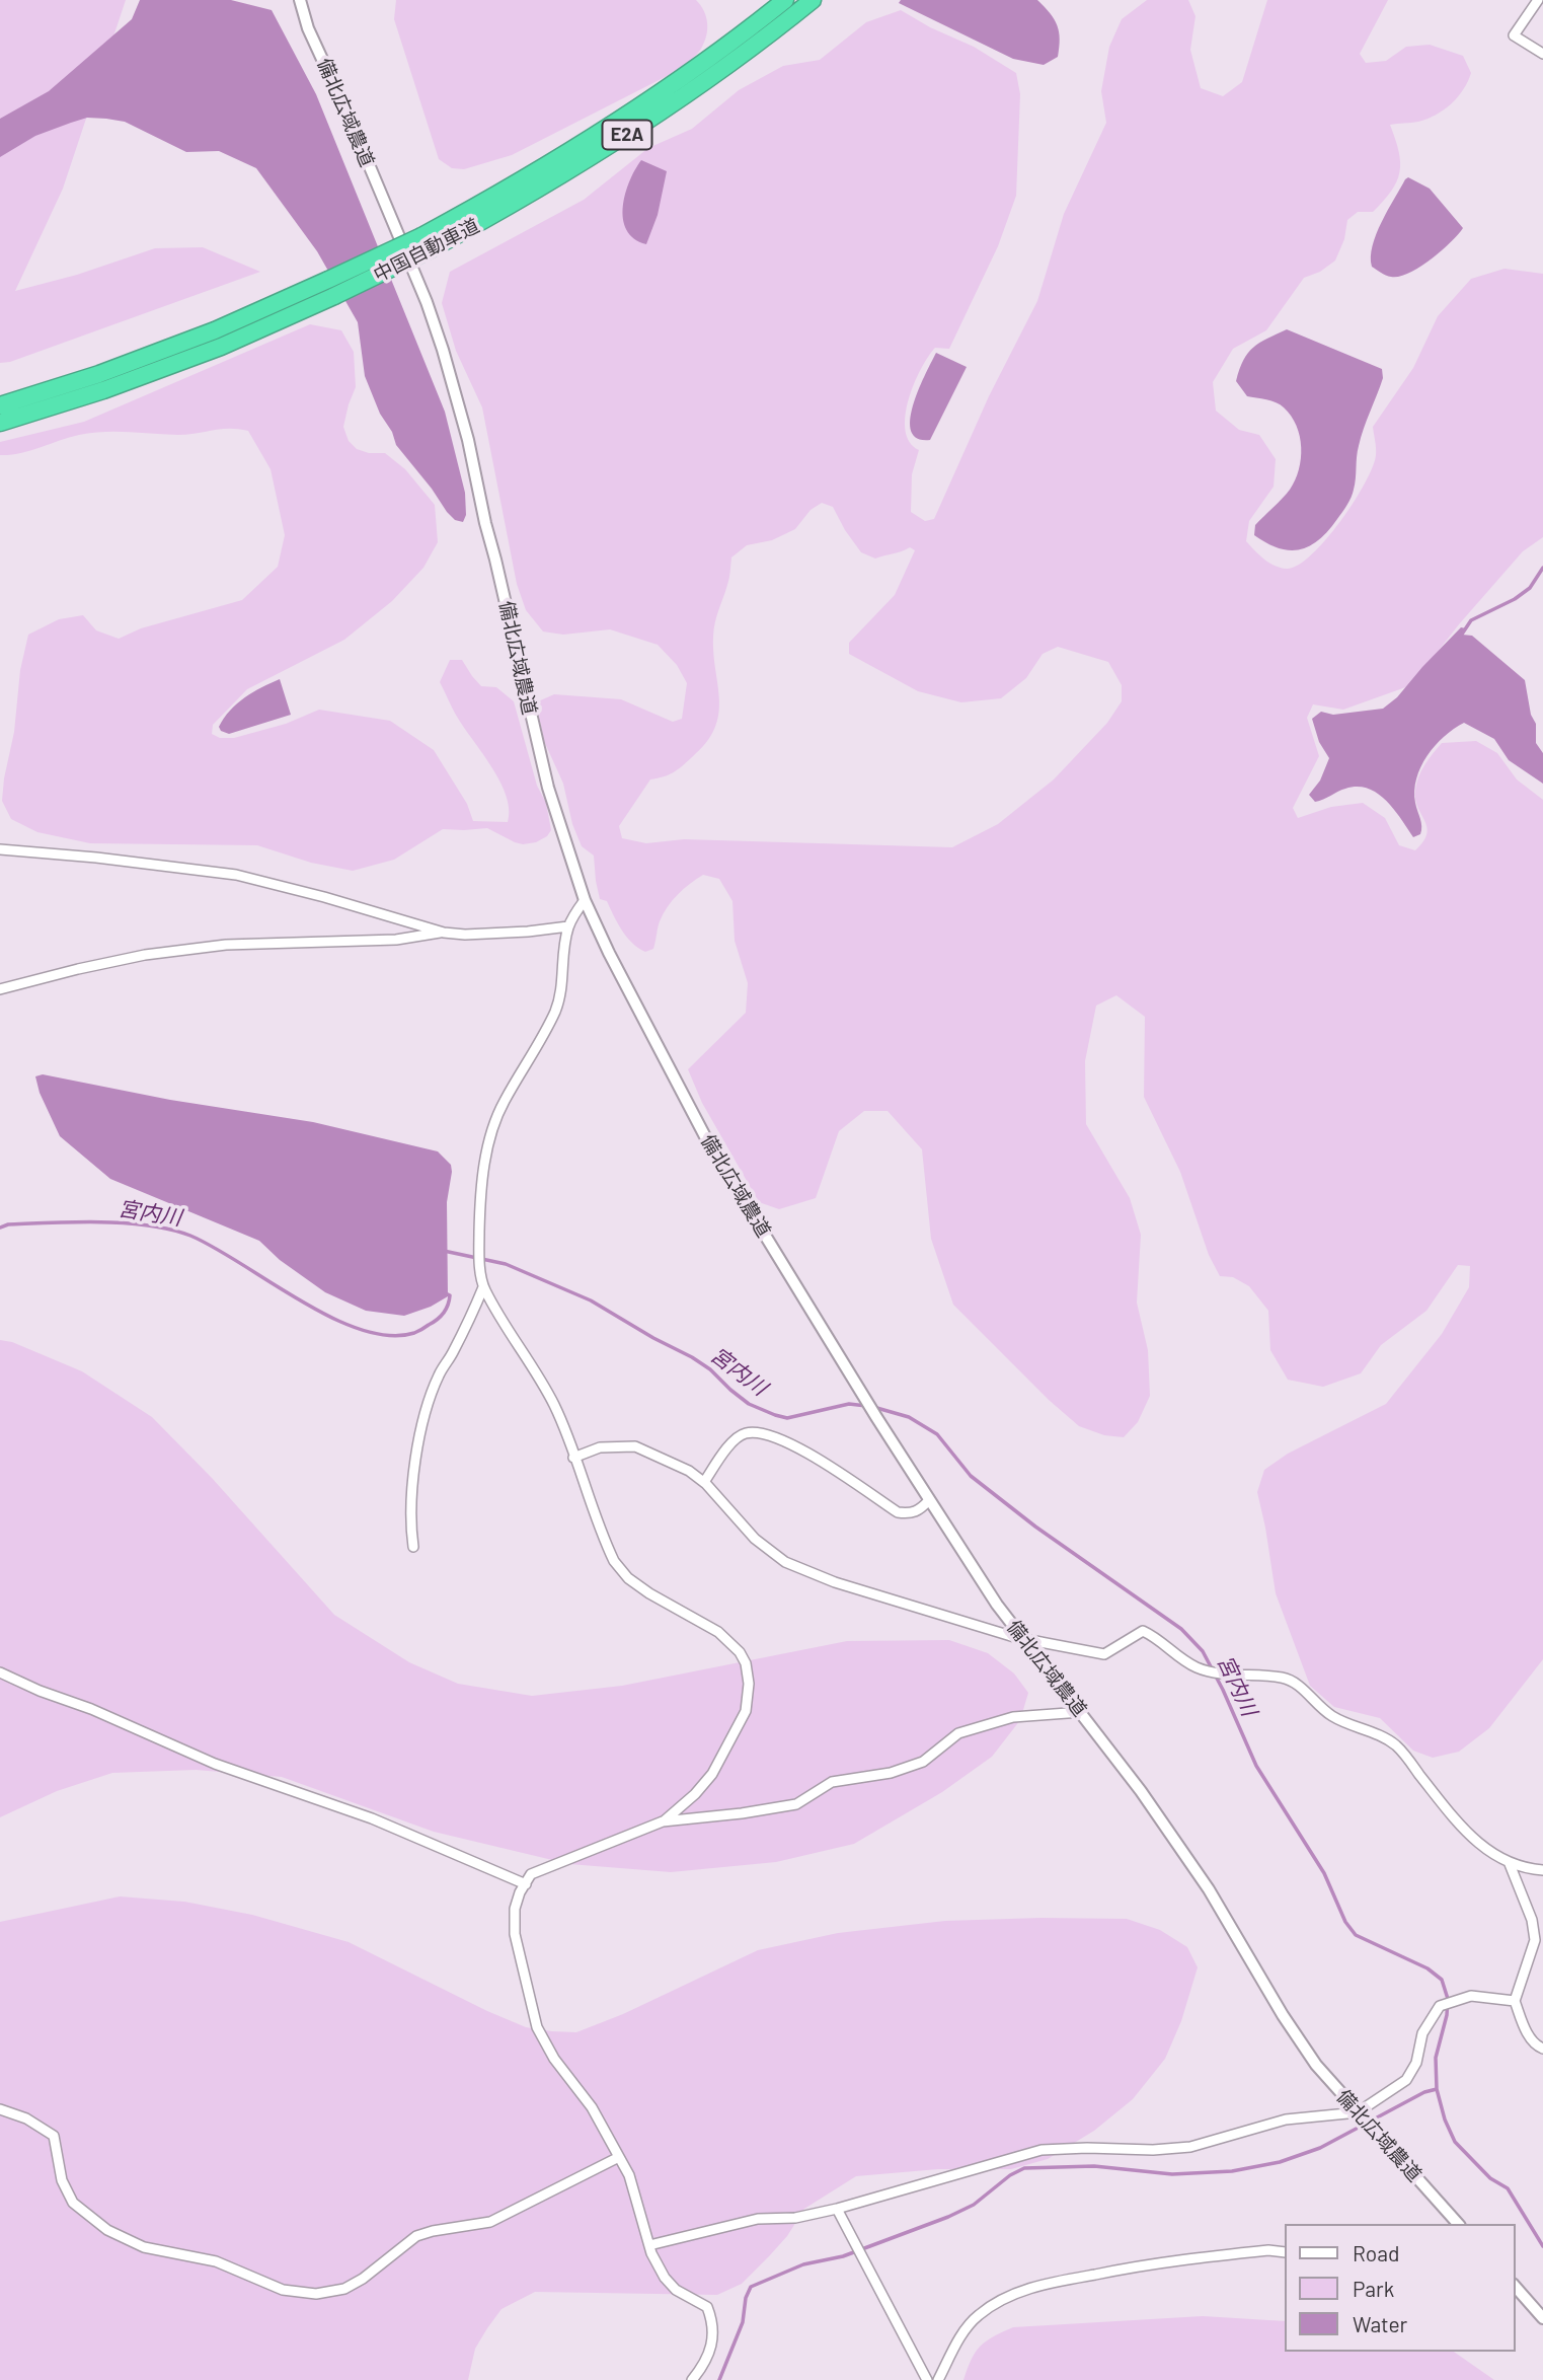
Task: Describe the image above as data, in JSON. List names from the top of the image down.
{
  "streets": {
    "highway": ["E2A", "中国自動車道"],
    "street": ["備北広域農道"]
  },
  "water": ["宮内川"],
  "legend": ["Road", "Park", "Water"]
}
